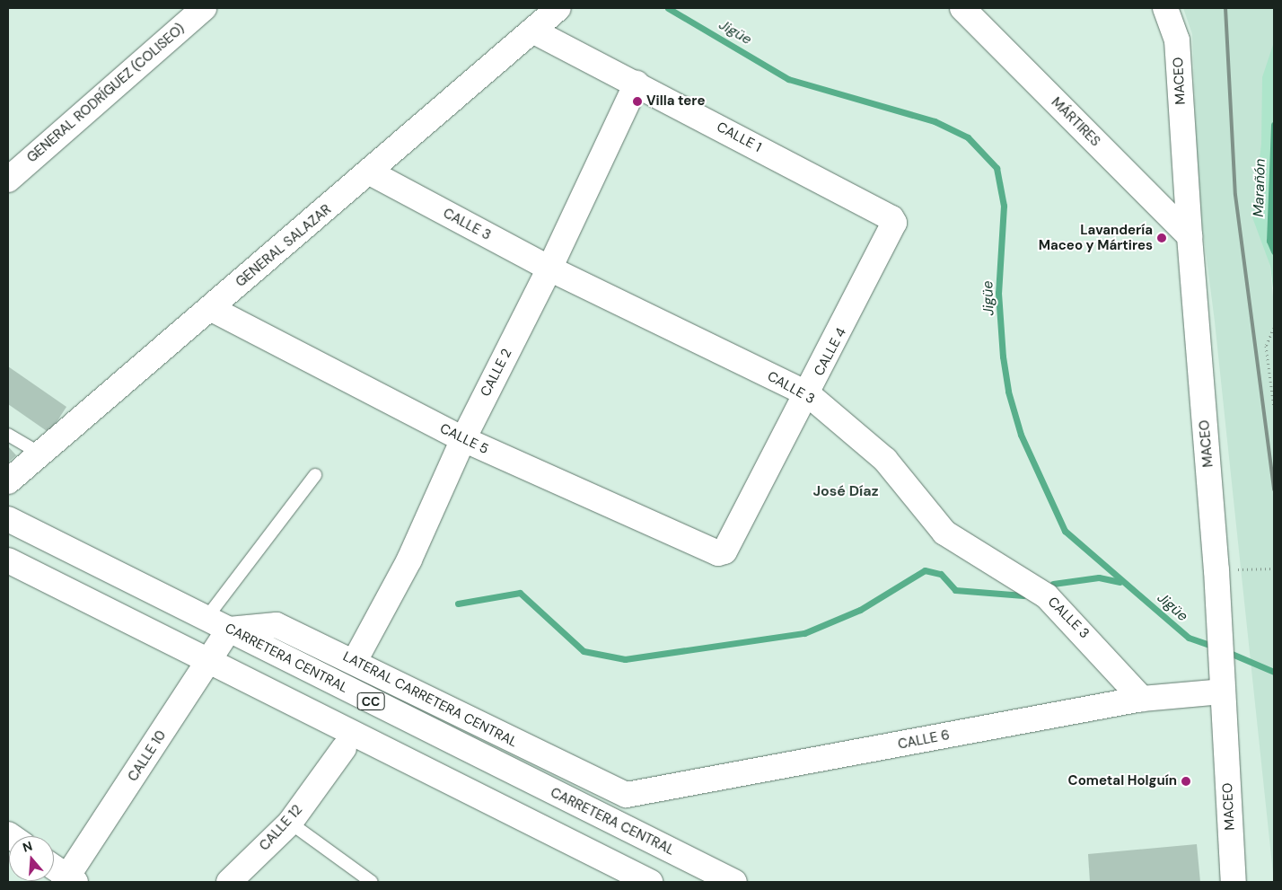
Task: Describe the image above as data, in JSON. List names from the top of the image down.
{
  "streets": {
    "street": [
      "MACEO",
      "GENERAL RODRÍGUEZ (COLISEO)",
      "MÁRTIRES",
      "CALLE 1",
      "CALLE 3",
      "GENERAL SALAZAR",
      "CALLE 4",
      "CALLE 2",
      "CALLE 5",
      "CARRETERA CENTRAL",
      "LATERAL CARRETERA CENTRAL",
      "CC",
      "CALLE 6",
      "CALLE 10",
      "CALLE 12"
    ]
  },
  "crossings": [
    ["MACEO", "MÁRTIRES"],
    ["MACEO", "CALLE 6"],
    ["CALLE 1", "GENERAL SALAZAR"],
    ["CALLE 1", "CALLE 4"],
    ["CALLE 1", "CALLE 2"],
    ["CALLE 3", "GENERAL SALAZAR"],
    ["CALLE 3", "CALLE 4"],
    ["CALLE 3", "CALLE 2"],
    ["CALLE 3", "CALLE 6"],
    ["GENERAL SALAZAR", "CALLE 5"],
    ["CALLE 4", "CALLE 5"],
    ["CALLE 2", "CALLE 5"],
    ["CALLE 2", "LATERAL CARRETERA CENTRAL"],
    ["CARRETERA CENTRAL", "LATERAL CARRETERA CENTRAL"],
    ["CARRETERA CENTRAL", "CALLE 10"],
    ["LATERAL CARRETERA CENTRAL", "CALLE 6"],
    ["LATERAL CARRETERA CENTRAL", "CALLE 10"],
    ["CC", "CALLE 10"]
  ],
  "districts": ["José Díaz"],
  "water": ["Jigüe", "Marañón"],
  "places": ["Villa tere", "Lavandería Maceo y Mártires", "Cometal Holguín"],
  "north": "top"
}
